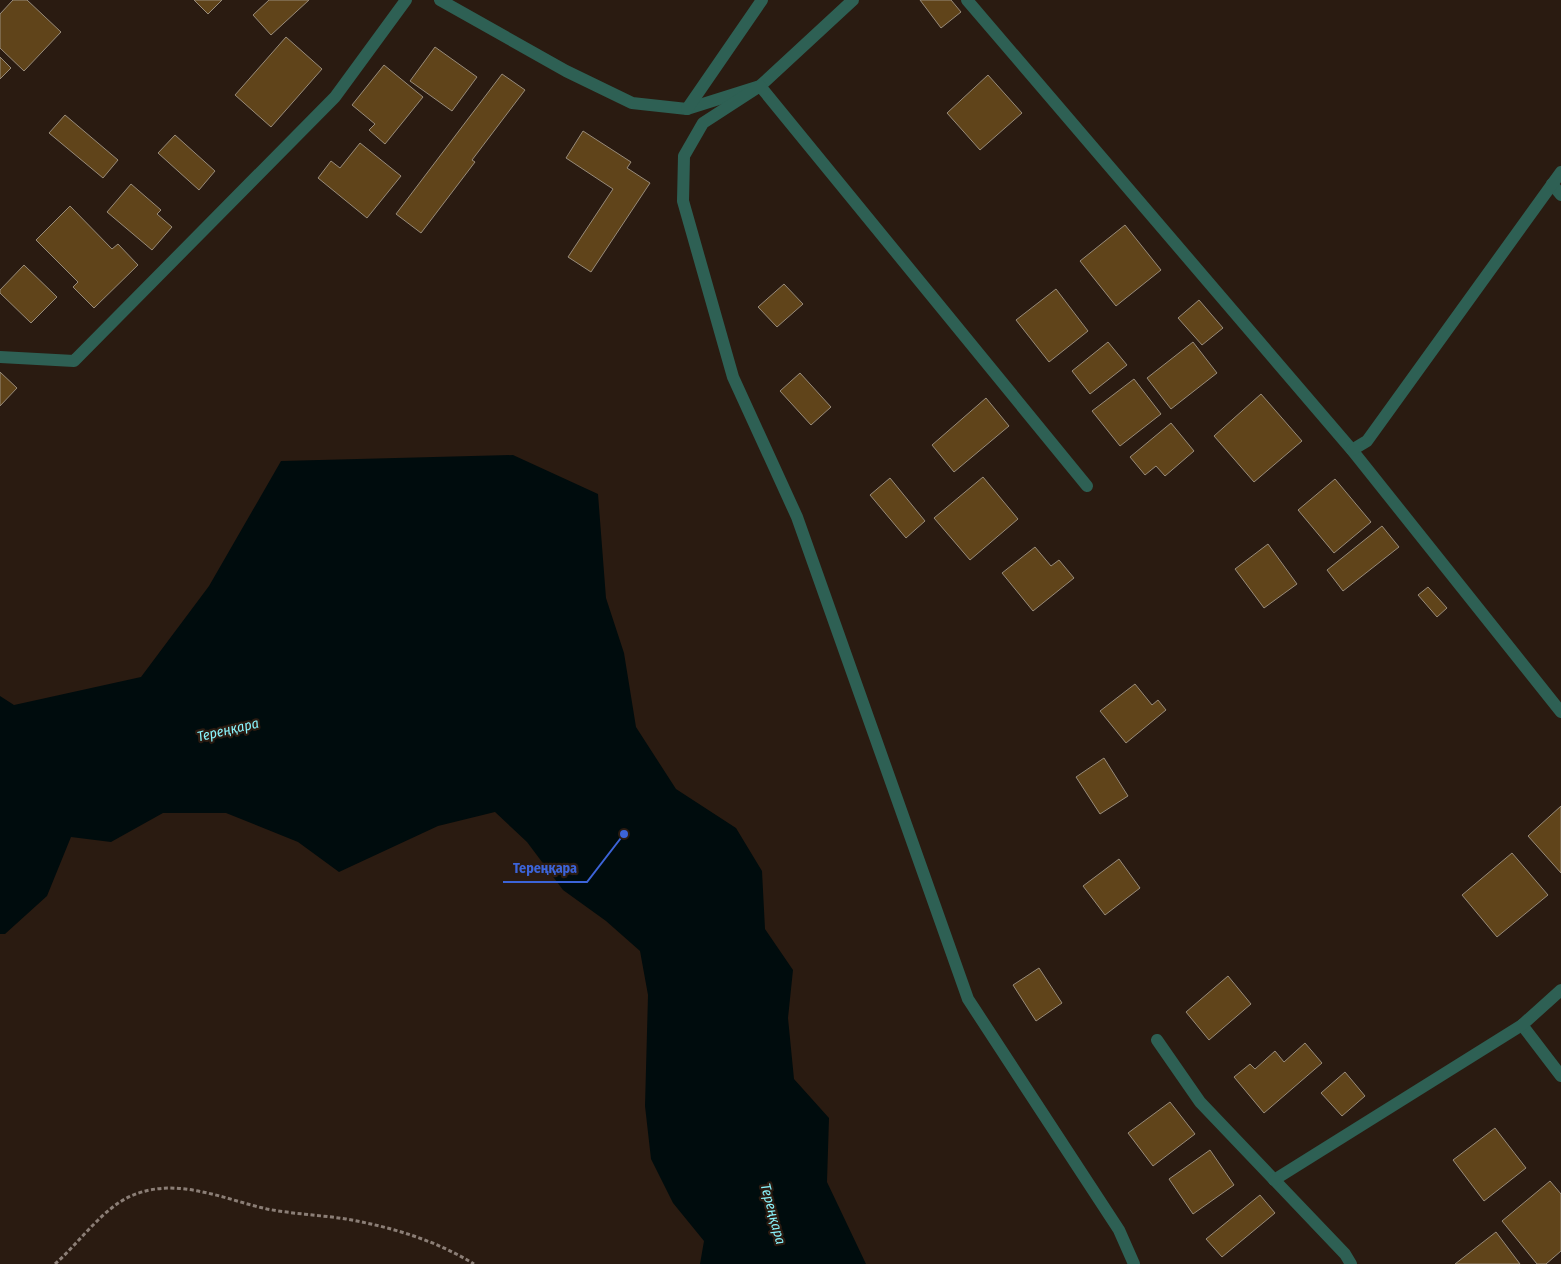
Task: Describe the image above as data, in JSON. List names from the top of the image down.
{
  "water": ["Тереңқара"],
  "places": ["Тереңқара"]
}
